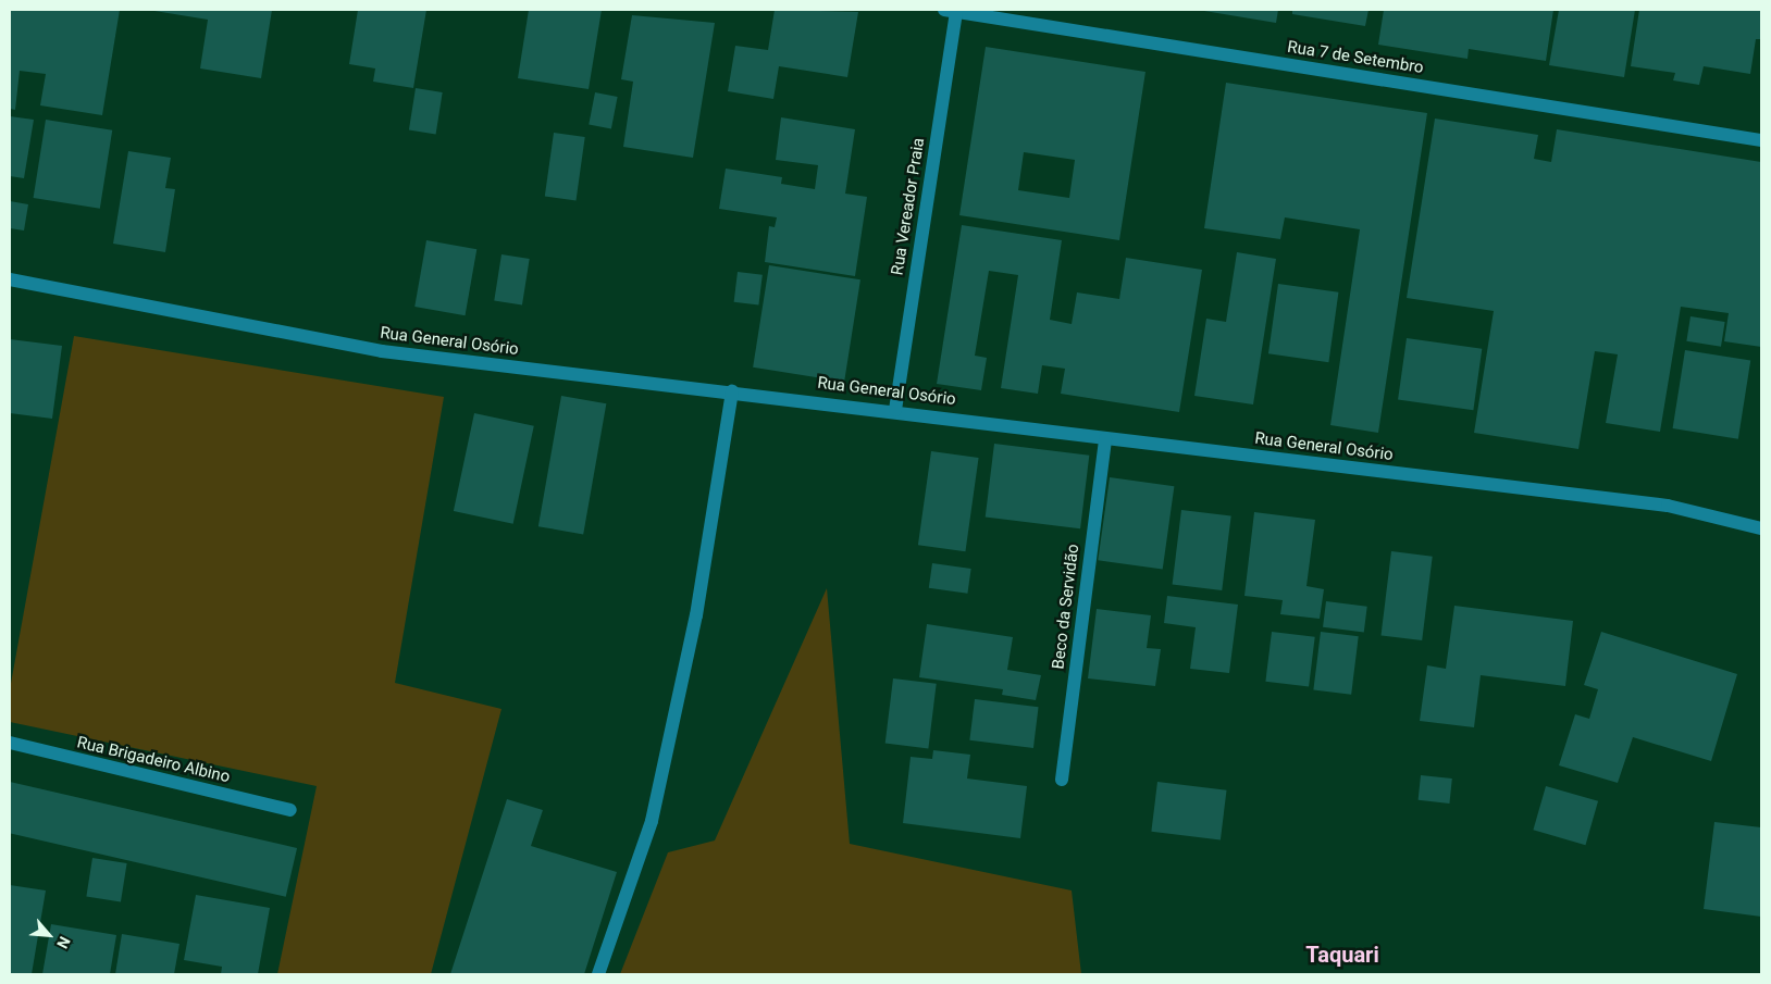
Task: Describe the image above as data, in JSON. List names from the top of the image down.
{
  "streets": {
    "street": [
      "Rua 7 de Setembro",
      "Rua Vereador Praia",
      "Rua General Osório",
      "Beco da Servidão",
      "Rua Brigadeiro Albino"
    ]
  },
  "crossings": [
    ["Rua 7 de Setembro", "Rua Vereador Praia"],
    ["Rua Vereador Praia", "Rua General Osório"],
    ["Rua General Osório", "Beco da Servidão"]
  ],
  "districts": ["Taquari"],
  "north": "bottom right"
}
